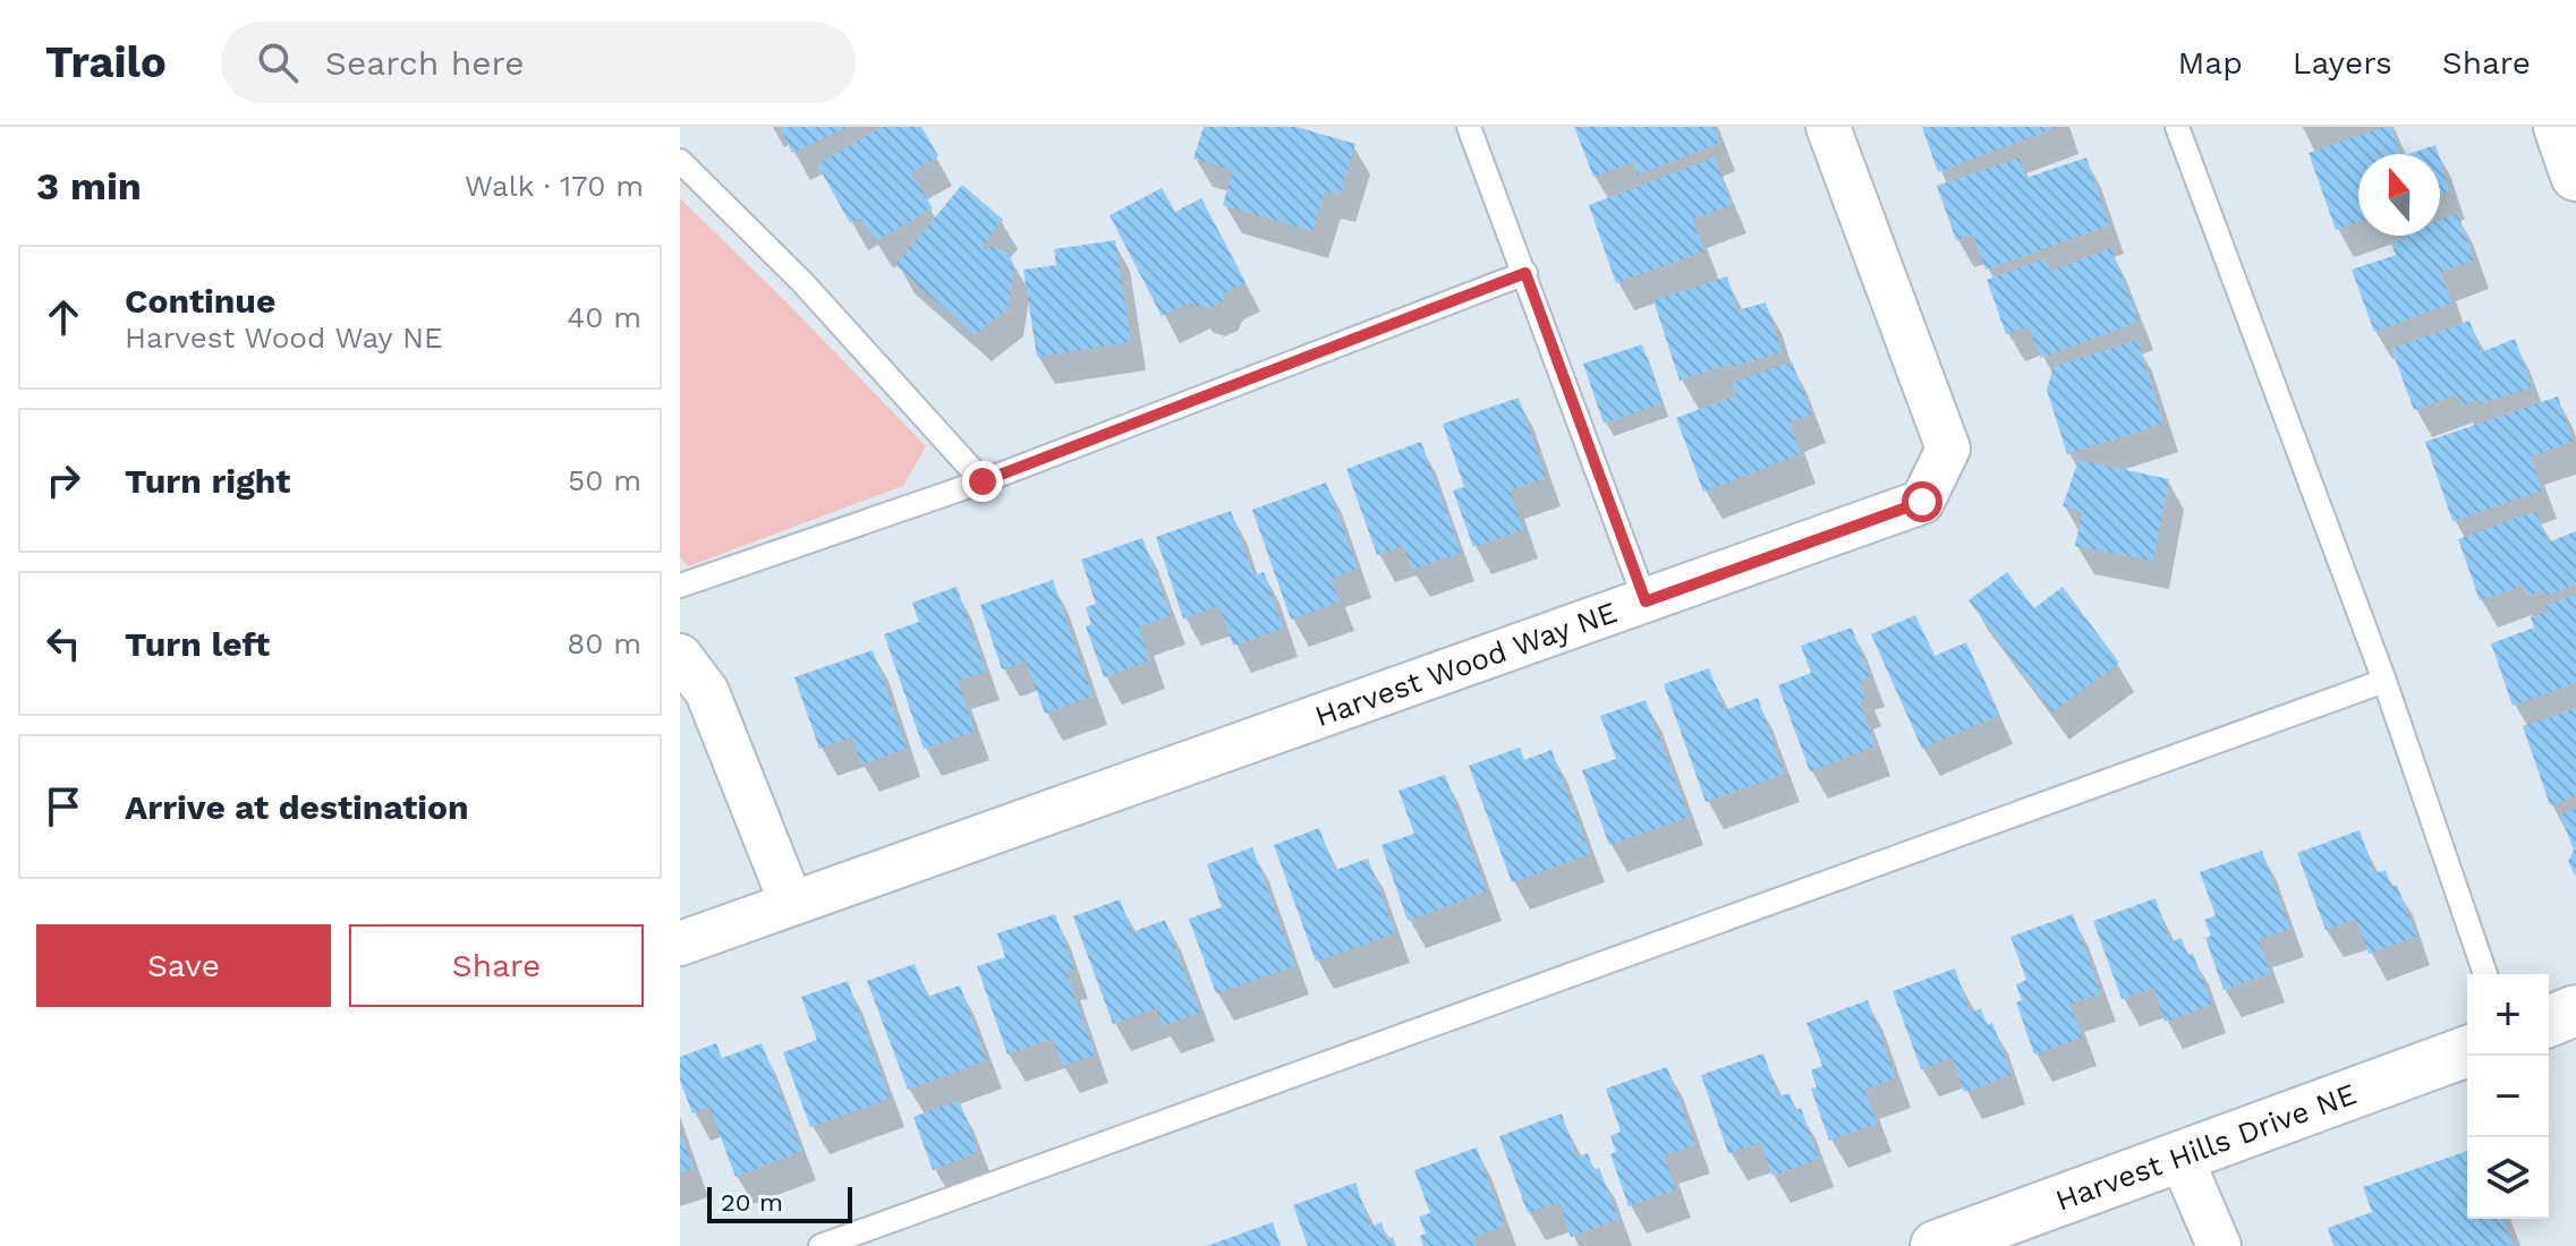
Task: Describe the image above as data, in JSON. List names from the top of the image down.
{
  "streets": {
    "street": ["Harvest Wood Way NE", "Harvest Hills Drive NE"]
  },
  "scale_bar": "20 m",
  "north": "top",
  "page": {
    "header": "Trailo",
    "search": "Search here",
    "nav": ["Map", "Layers", "Share"],
    "heading": ["3 min", "Walk · 170 m"],
    "list": [
      ["Continue", "Harvest Wood Way NE", "40 m"],
      ["Turn right", "50 m"],
      ["Turn left", "80 m"],
      "Arrive at destination"
    ],
    "buttons": ["Save", "Share"],
    "map_buttons": ["+", "−"],
    "scale": "20 m"
  }
}
